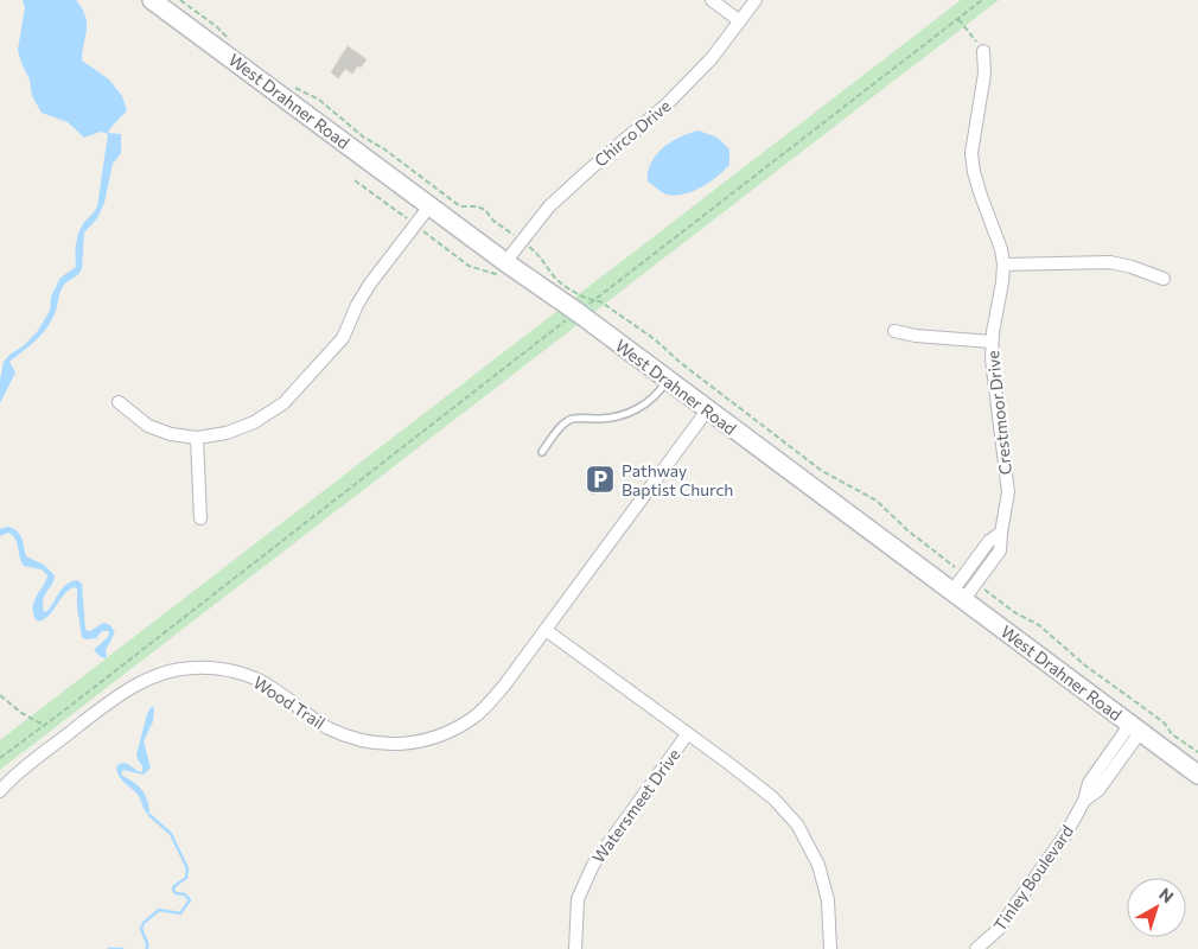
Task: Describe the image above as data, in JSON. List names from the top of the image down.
{
  "streets": {
    "street": [
      "West Drahner Road",
      "Chirco Drive",
      "Crestmoor Drive",
      "Wood Trail",
      "Watersmeet Drive",
      "Tinley Boulevard"
    ]
  },
  "crossings": [
    ["West Drahner Road", "Chirco Drive"],
    ["West Drahner Road", "Crestmoor Drive"],
    ["West Drahner Road", "Wood Trail"],
    ["West Drahner Road", "Tinley Boulevard"],
    ["Wood Trail", "Watersmeet Drive"]
  ],
  "places": {
    "parking": ["Pathway Baptist Church"]
  },
  "north": "top right"
}
